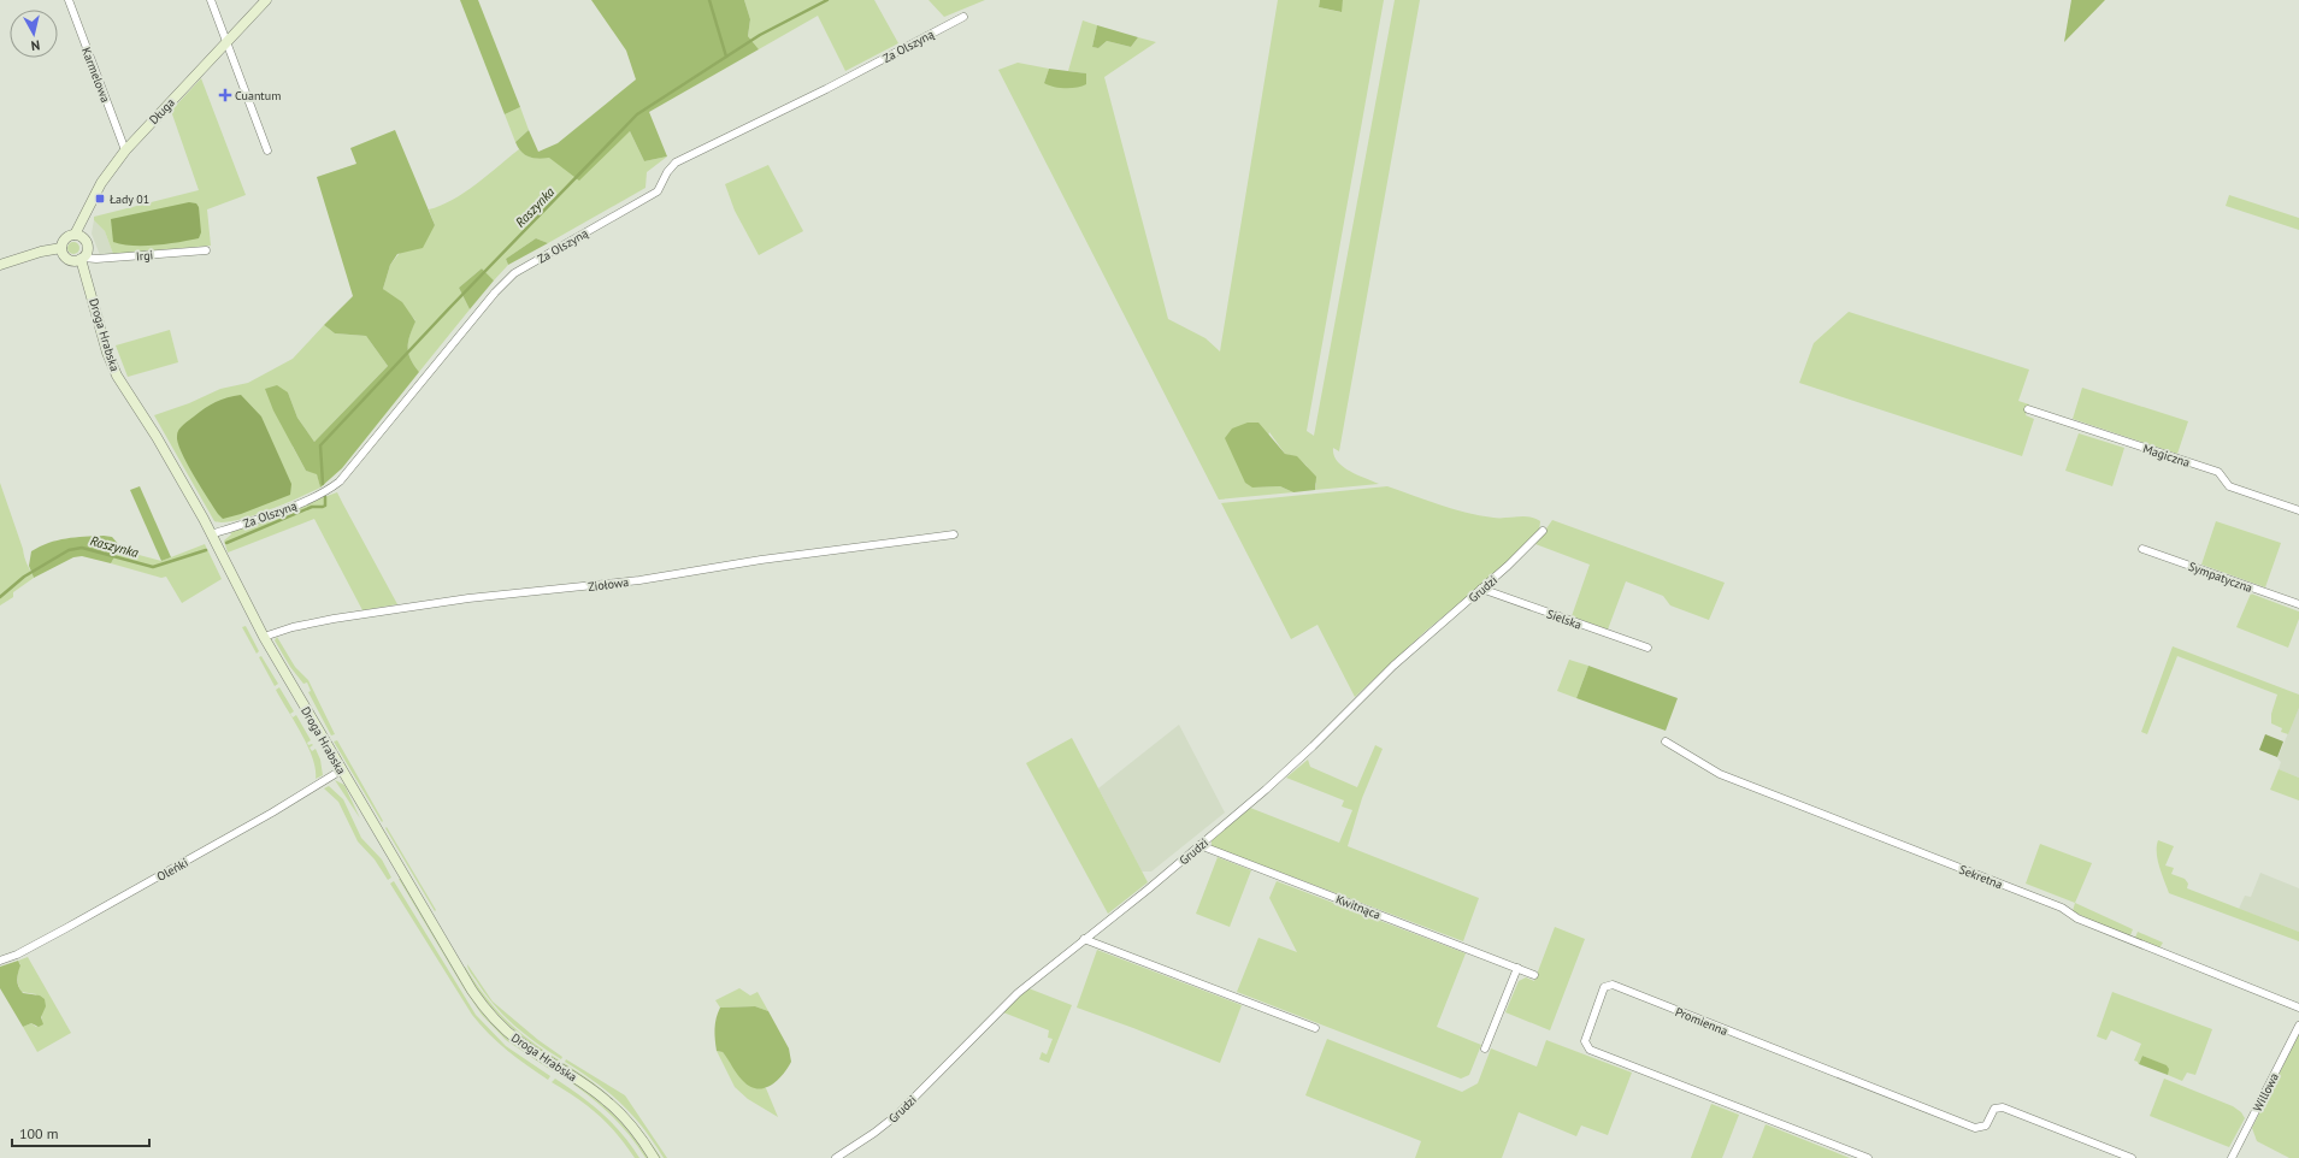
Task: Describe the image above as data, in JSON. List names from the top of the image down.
{
  "streets": {
    "street": [
      "Za Olszyną",
      "Karmelowa",
      "Długa",
      "Irgi",
      "Droga Hrabska",
      "Magiczna",
      "Sympatyczna",
      "Ziołowa",
      "Grudzi",
      "Sielska",
      "Oleńki",
      "Sekretna",
      "Kwitnąca",
      "Promienna",
      "Willowa"
    ]
  },
  "crossings": [
    ["Za Olszyną", "Droga Hrabska"],
    ["Karmelowa", "Długa"],
    ["Długa", "Irgi"],
    ["Długa", "Droga Hrabska"],
    ["Irgi", "Droga Hrabska"],
    ["Droga Hrabska", "Ziołowa"],
    ["Droga Hrabska", "Oleńki"],
    ["Grudzi", "Sielska"],
    ["Grudzi", "Kwitnąca"]
  ],
  "water": ["Raszynka"],
  "places": {
    "health": ["Cuantum"],
    "transit": ["Łady 01"]
  },
  "scale_bar": "100 m",
  "north": "bottom"
}
